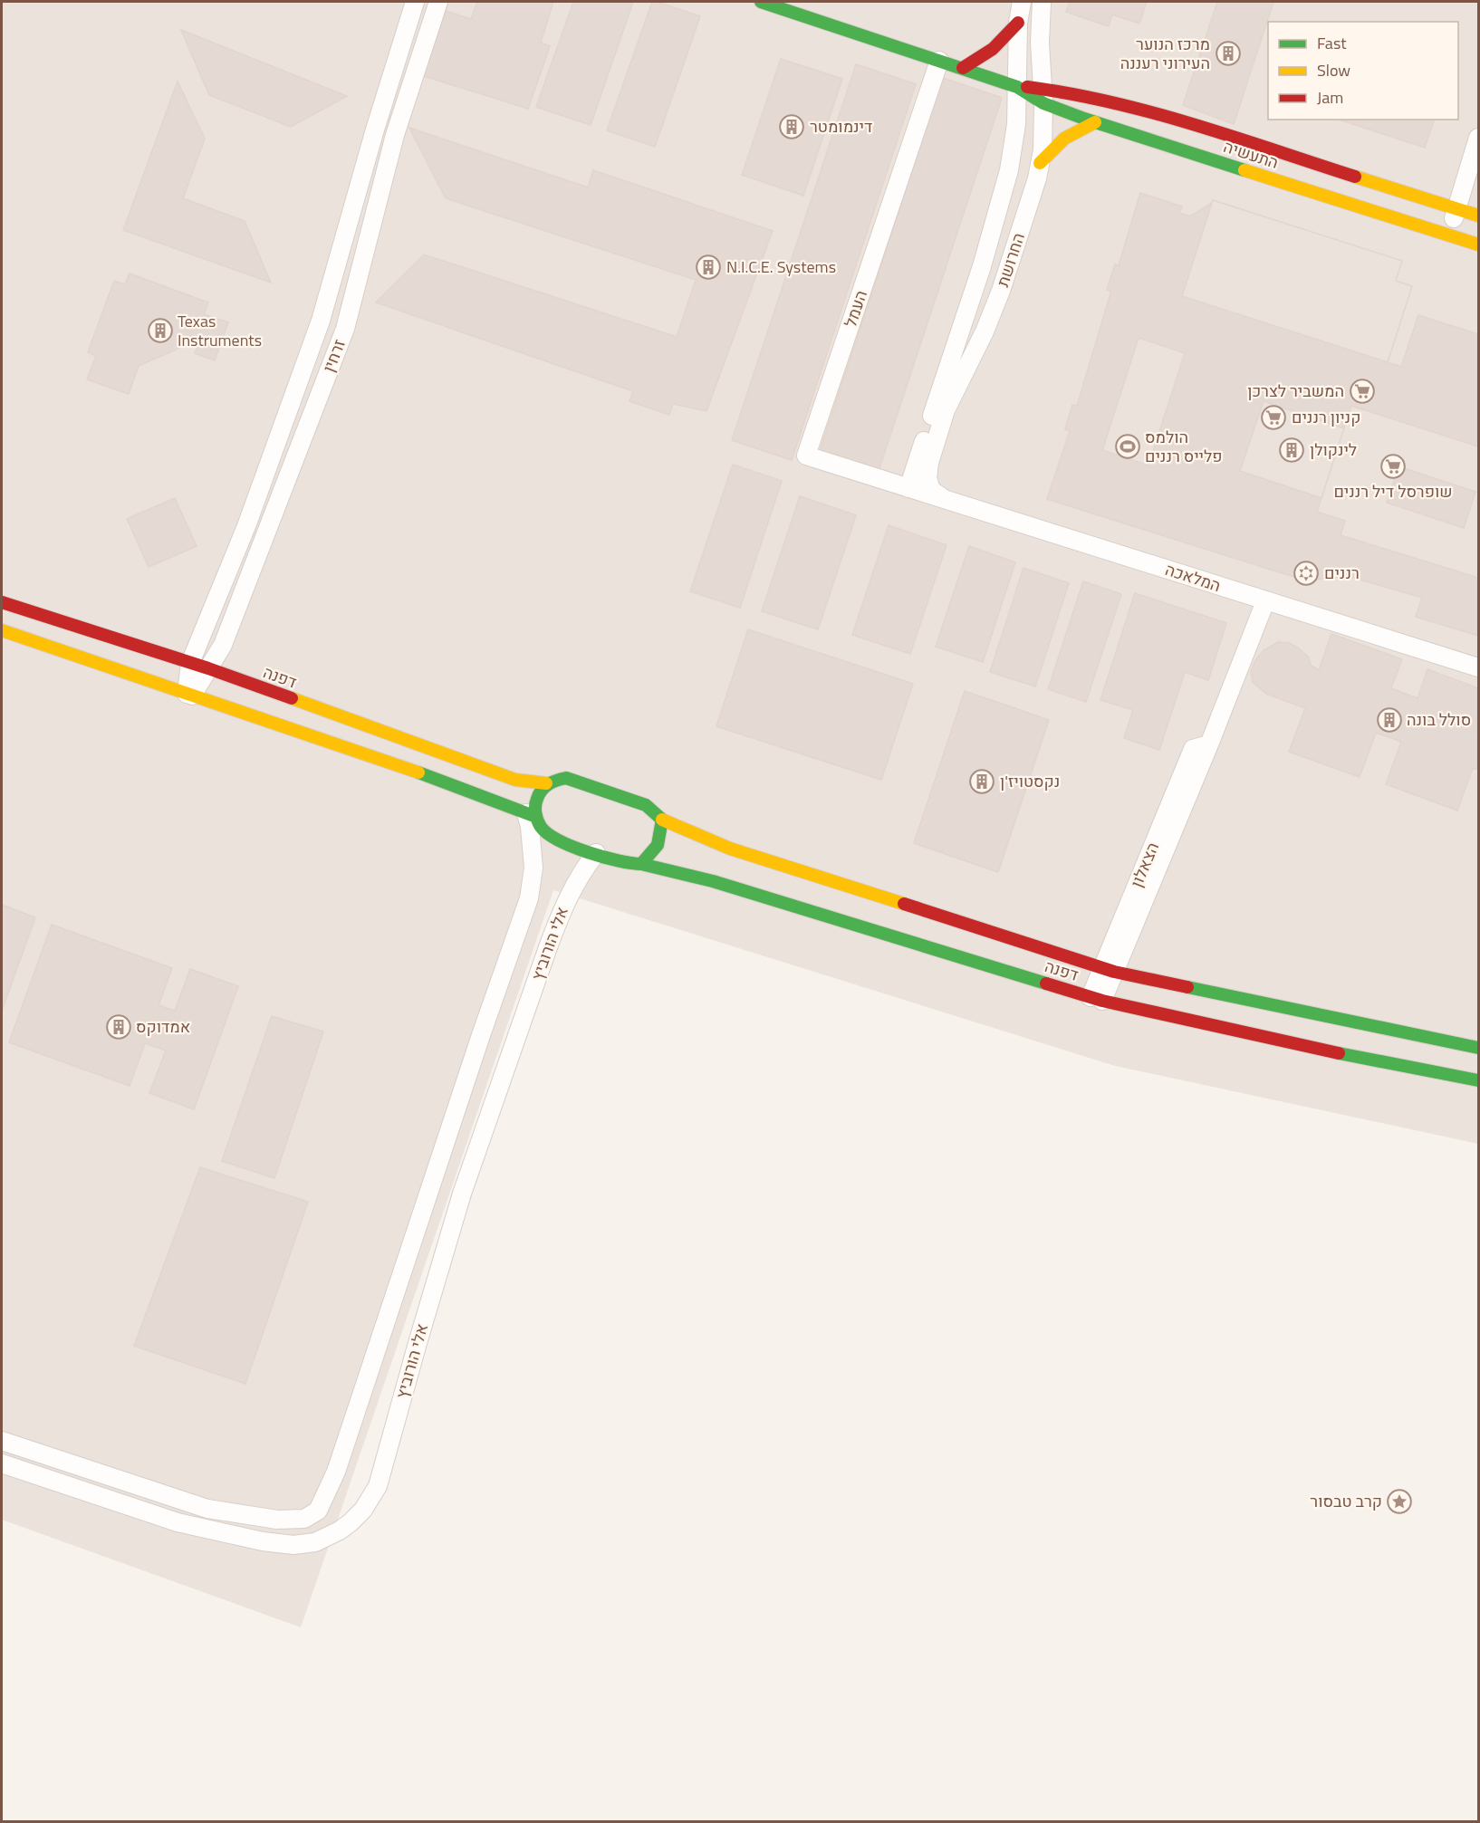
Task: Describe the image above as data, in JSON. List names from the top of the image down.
{
  "streets": {
    "street": [
      "התעשיה",
      "החרושת",
      "העמל",
      "זרחין",
      "המלאכה",
      "דפנה",
      "הצאלון",
      "אלי הורוביץ"
    ]
  },
  "crossings": [
    ["התעשיה", "החרושת"],
    ["התעשיה", "העמל"],
    ["החרושת", "העמל"],
    ["החרושת", "המלאכה"],
    ["העמל", "המלאכה"],
    ["זרחין", "דפנה"],
    ["המלאכה", "הצאלון"],
    ["דפנה", "הצאלון"],
    ["דפנה", "אלי הורוביץ"]
  ],
  "places": {
    "building": [
      "מרכז הנוער העירוני רעננה",
      "דינמומטר",
      "N.I.C.E. Systems",
      "Texas Instruments",
      "לינקולן",
      "סולל בונה",
      "נקסטויז'ן",
      "אמדוקס"
    ],
    "supermarket": ["המשביר לצרכן", "קניון רננים", "שופרסל דיל רננים"],
    "sports": ["הולמס פלייס רננים"],
    "synagogue": ["רננים"],
    "place": ["קרב טבסור"]
  },
  "legend": ["Fast", "Slow", "Jam"]
}
